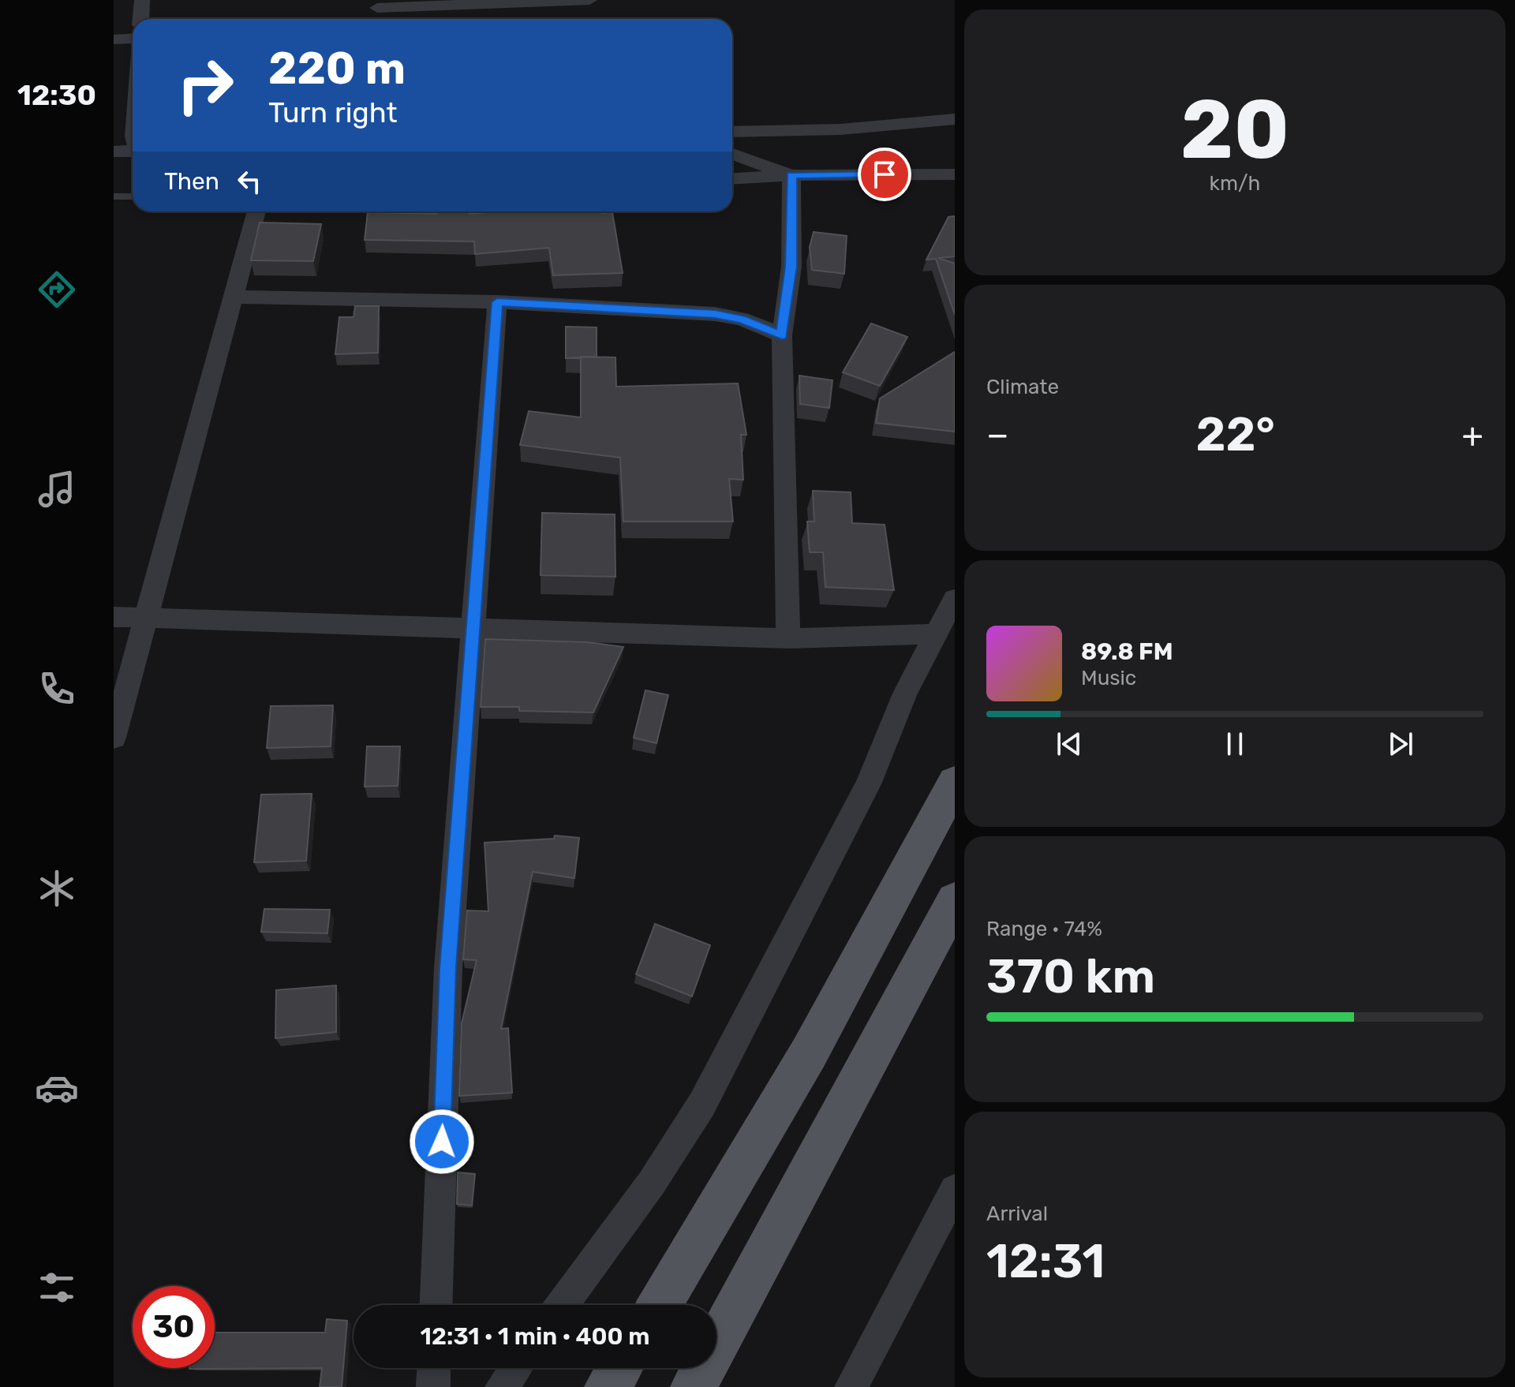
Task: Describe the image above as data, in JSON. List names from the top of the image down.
{
  "page": {
    "tabs": "12:30",
    "tile": [
      ["20", "km/h"],
      "Climate",
      ["Range · 74%", "370 km"],
      ["Arrival", "12:31"]
    ],
    "turn": ["220 m", "Turn right"],
    "then": "Then",
    "heat": ["−", "22°", "+"],
    "song": ["89.8 FM", "Music"],
    "limit": "30",
    "trip": "12:31 · 1 min · 400 m"
  }
}
